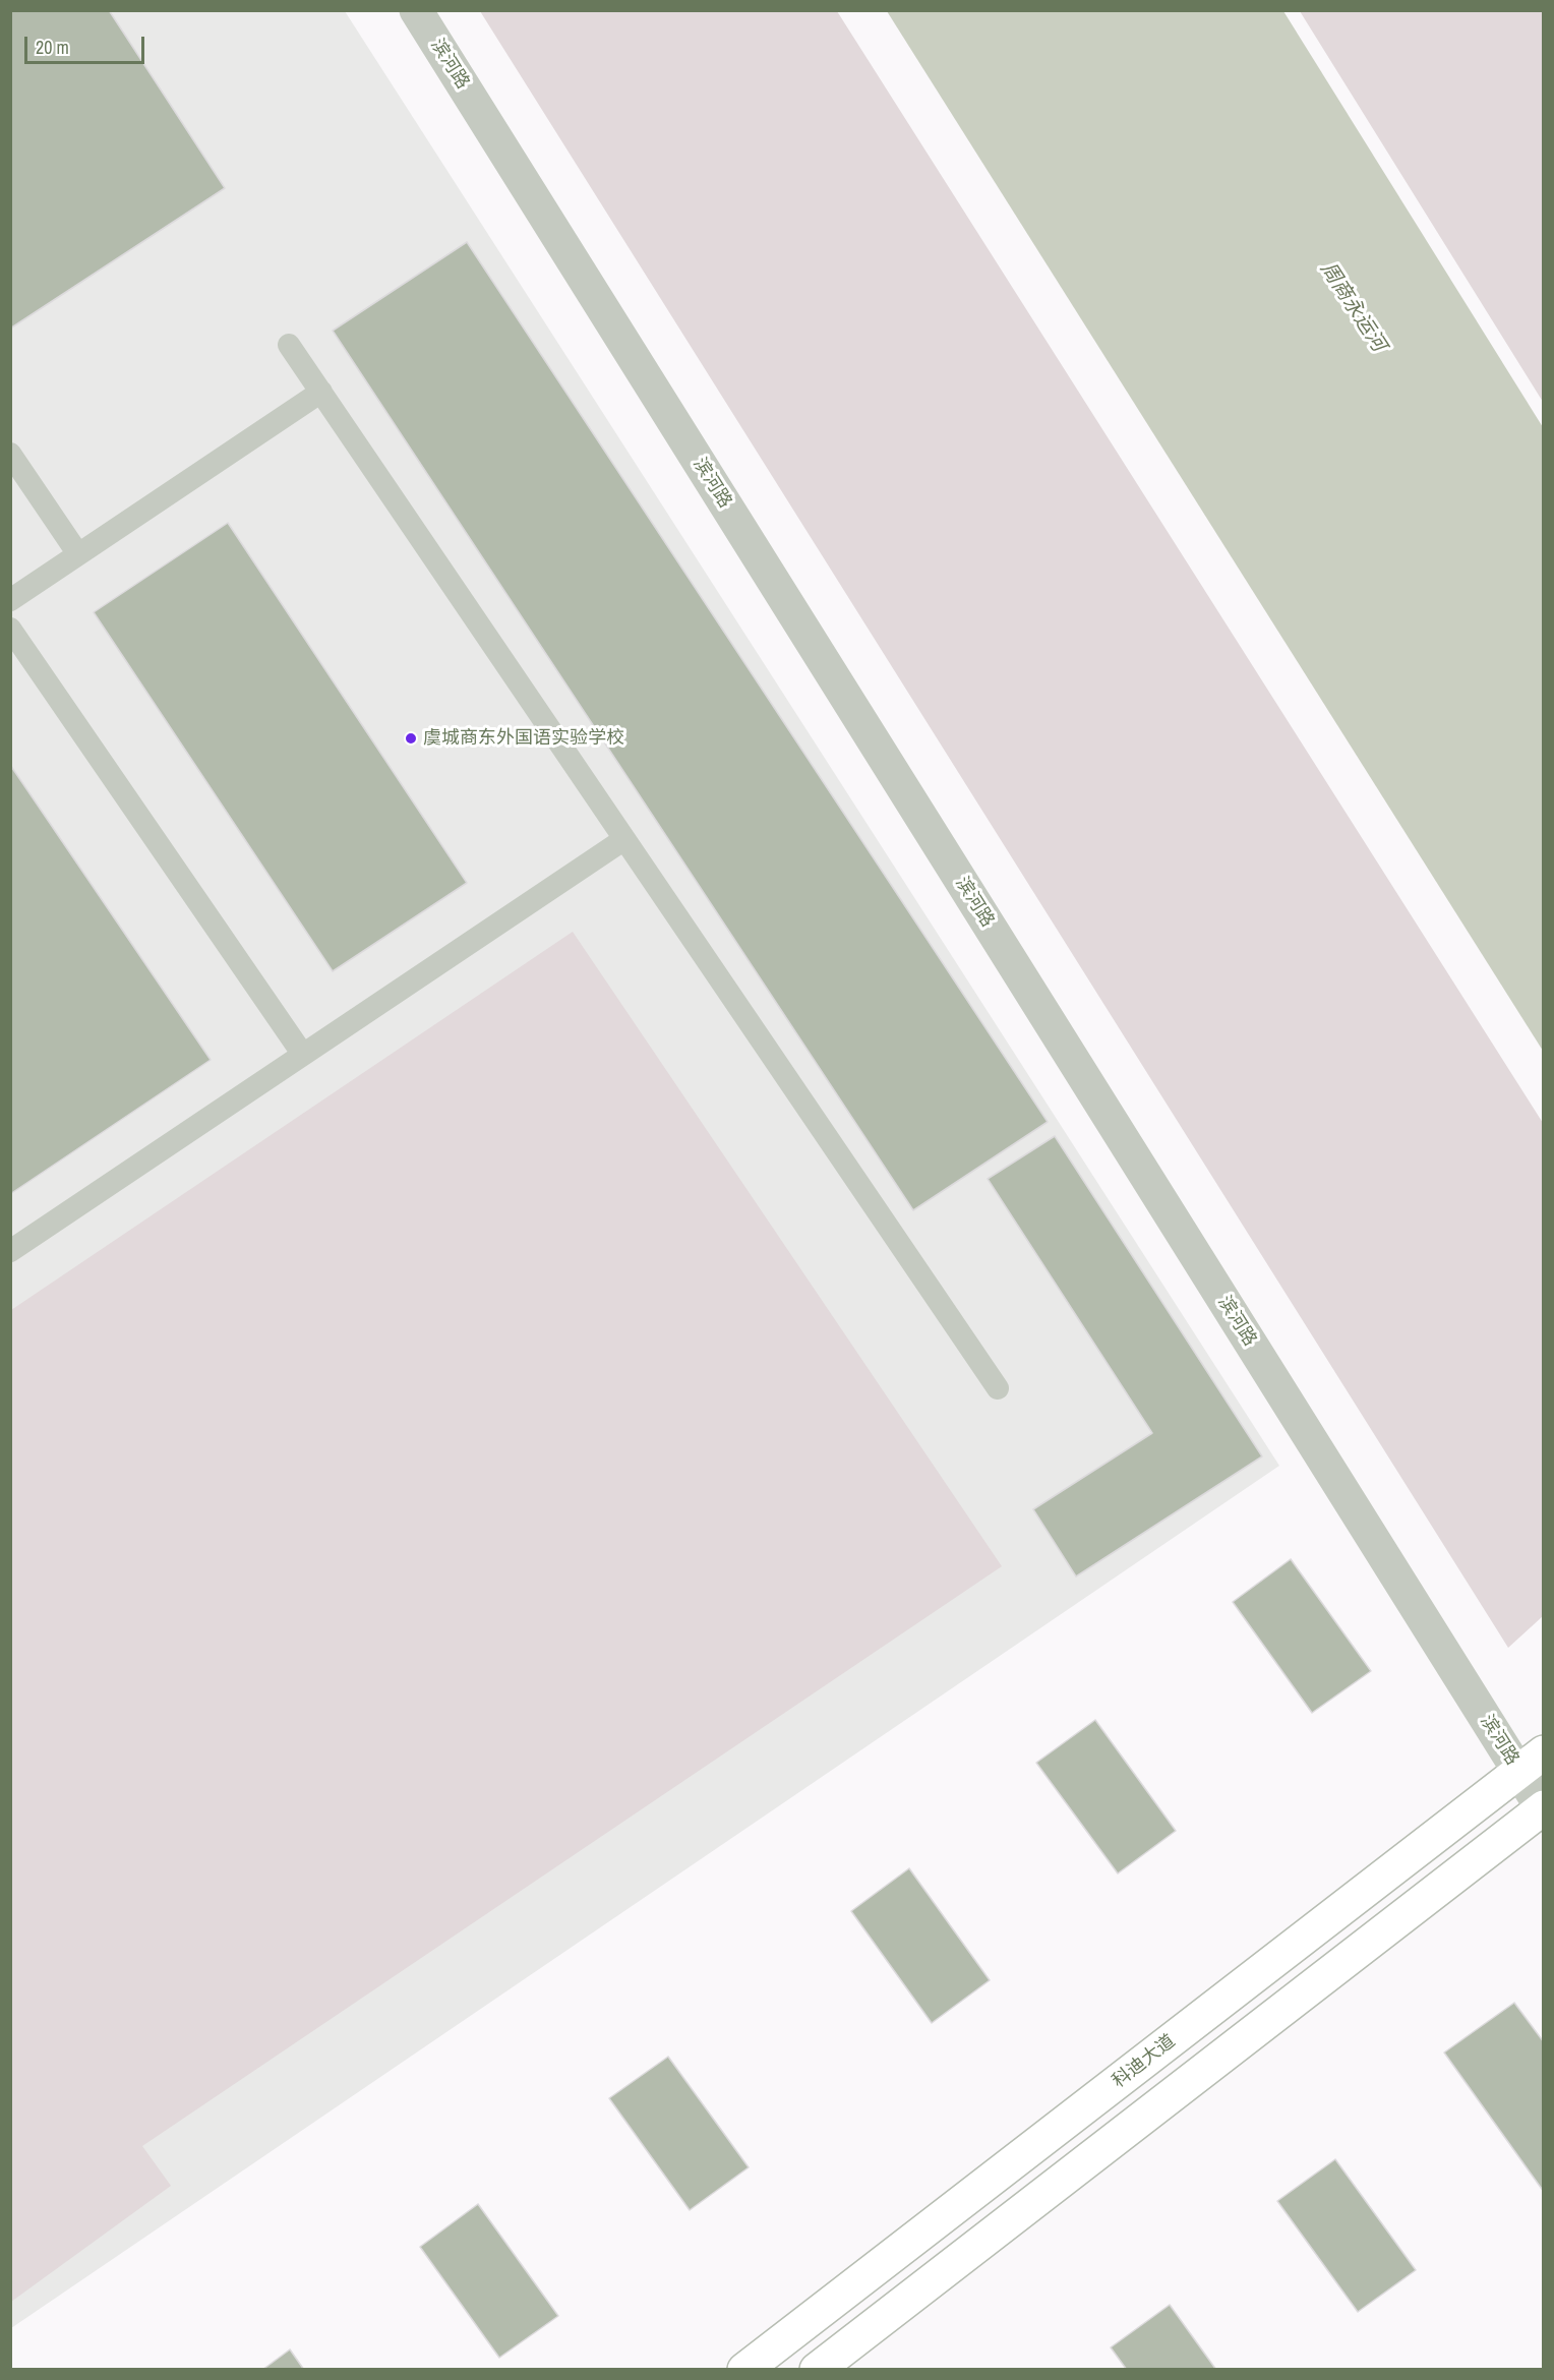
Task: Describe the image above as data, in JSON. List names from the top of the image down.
{
  "streets": {
    "main road": ["科迪大道"],
    "street": ["滨河路"]
  },
  "crossings": [
    ["滨河路", "科迪大道"]
  ],
  "water": ["周商永运河"],
  "places": ["虞城商东外国语实验学校"],
  "scale_bar": "20 m"
}
